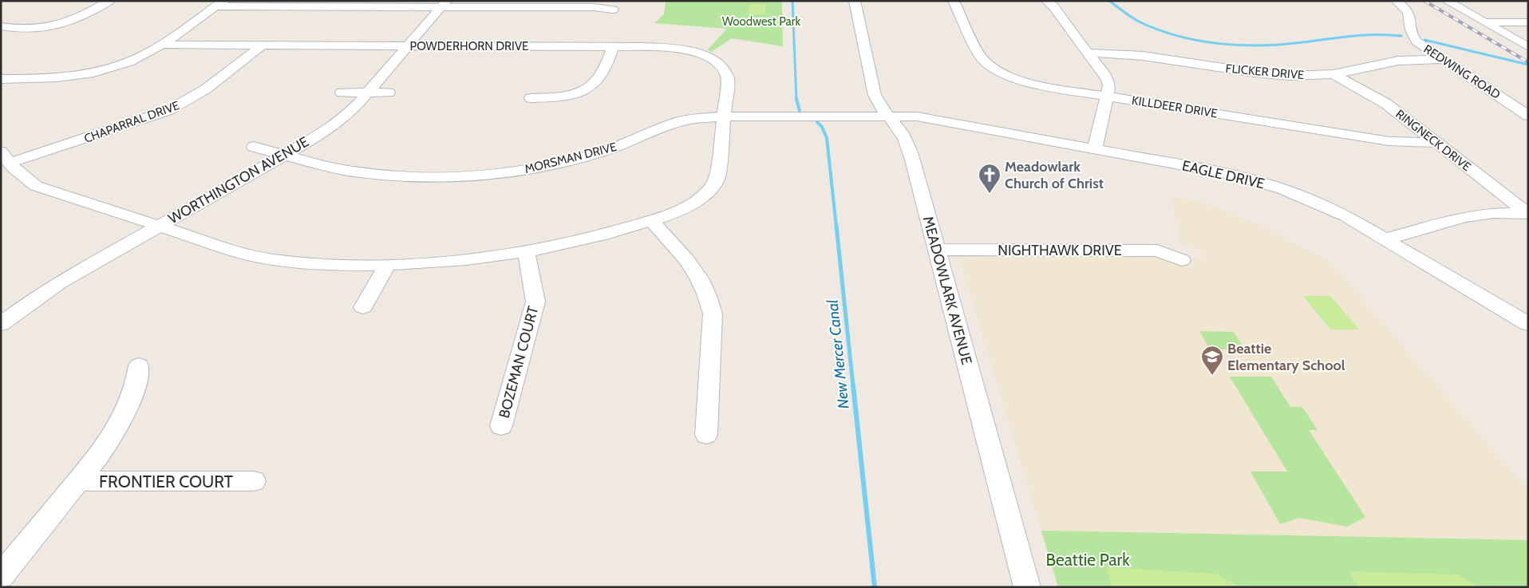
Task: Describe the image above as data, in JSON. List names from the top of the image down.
{
  "streets": {
    "street": [
      "POWDERHORN DRIVE",
      "FLICKER DRIVE",
      "REDWING ROAD",
      "KILLDEER DRIVE",
      "CHAPARRAL DRIVE",
      "RINGNECK DRIVE",
      "MORSMAN DRIVE",
      "EAGLE DRIVE",
      "WORTHINGTON AVENUE",
      "NIGHTHAWK DRIVE",
      "MEADOWLARK AVENUE",
      "BOZEMAN COURT",
      "FRONTIER COURT"
    ]
  },
  "crossings": [
    ["POWDERHORN DRIVE", "CHAPARRAL DRIVE"],
    ["POWDERHORN DRIVE", "MORSMAN DRIVE"],
    ["POWDERHORN DRIVE", "WORTHINGTON AVENUE"],
    ["POWDERHORN DRIVE", "BOZEMAN COURT"],
    ["FLICKER DRIVE", "REDWING ROAD"],
    ["FLICKER DRIVE", "RINGNECK DRIVE"],
    ["KILLDEER DRIVE", "RINGNECK DRIVE"],
    ["MORSMAN DRIVE", "EAGLE DRIVE"],
    ["MORSMAN DRIVE", "WORTHINGTON AVENUE"],
    ["MORSMAN DRIVE", "MEADOWLARK AVENUE"],
    ["EAGLE DRIVE", "MEADOWLARK AVENUE"],
    ["NIGHTHAWK DRIVE", "MEADOWLARK AVENUE"]
  ],
  "water": ["New Mercer Canal"],
  "parks": ["Woodwest Park", "Beattie Park"],
  "places": {
    "church": ["Meadowlark Church of Christ"],
    "school or university": ["Beattie Elementary School"]
  }
}
